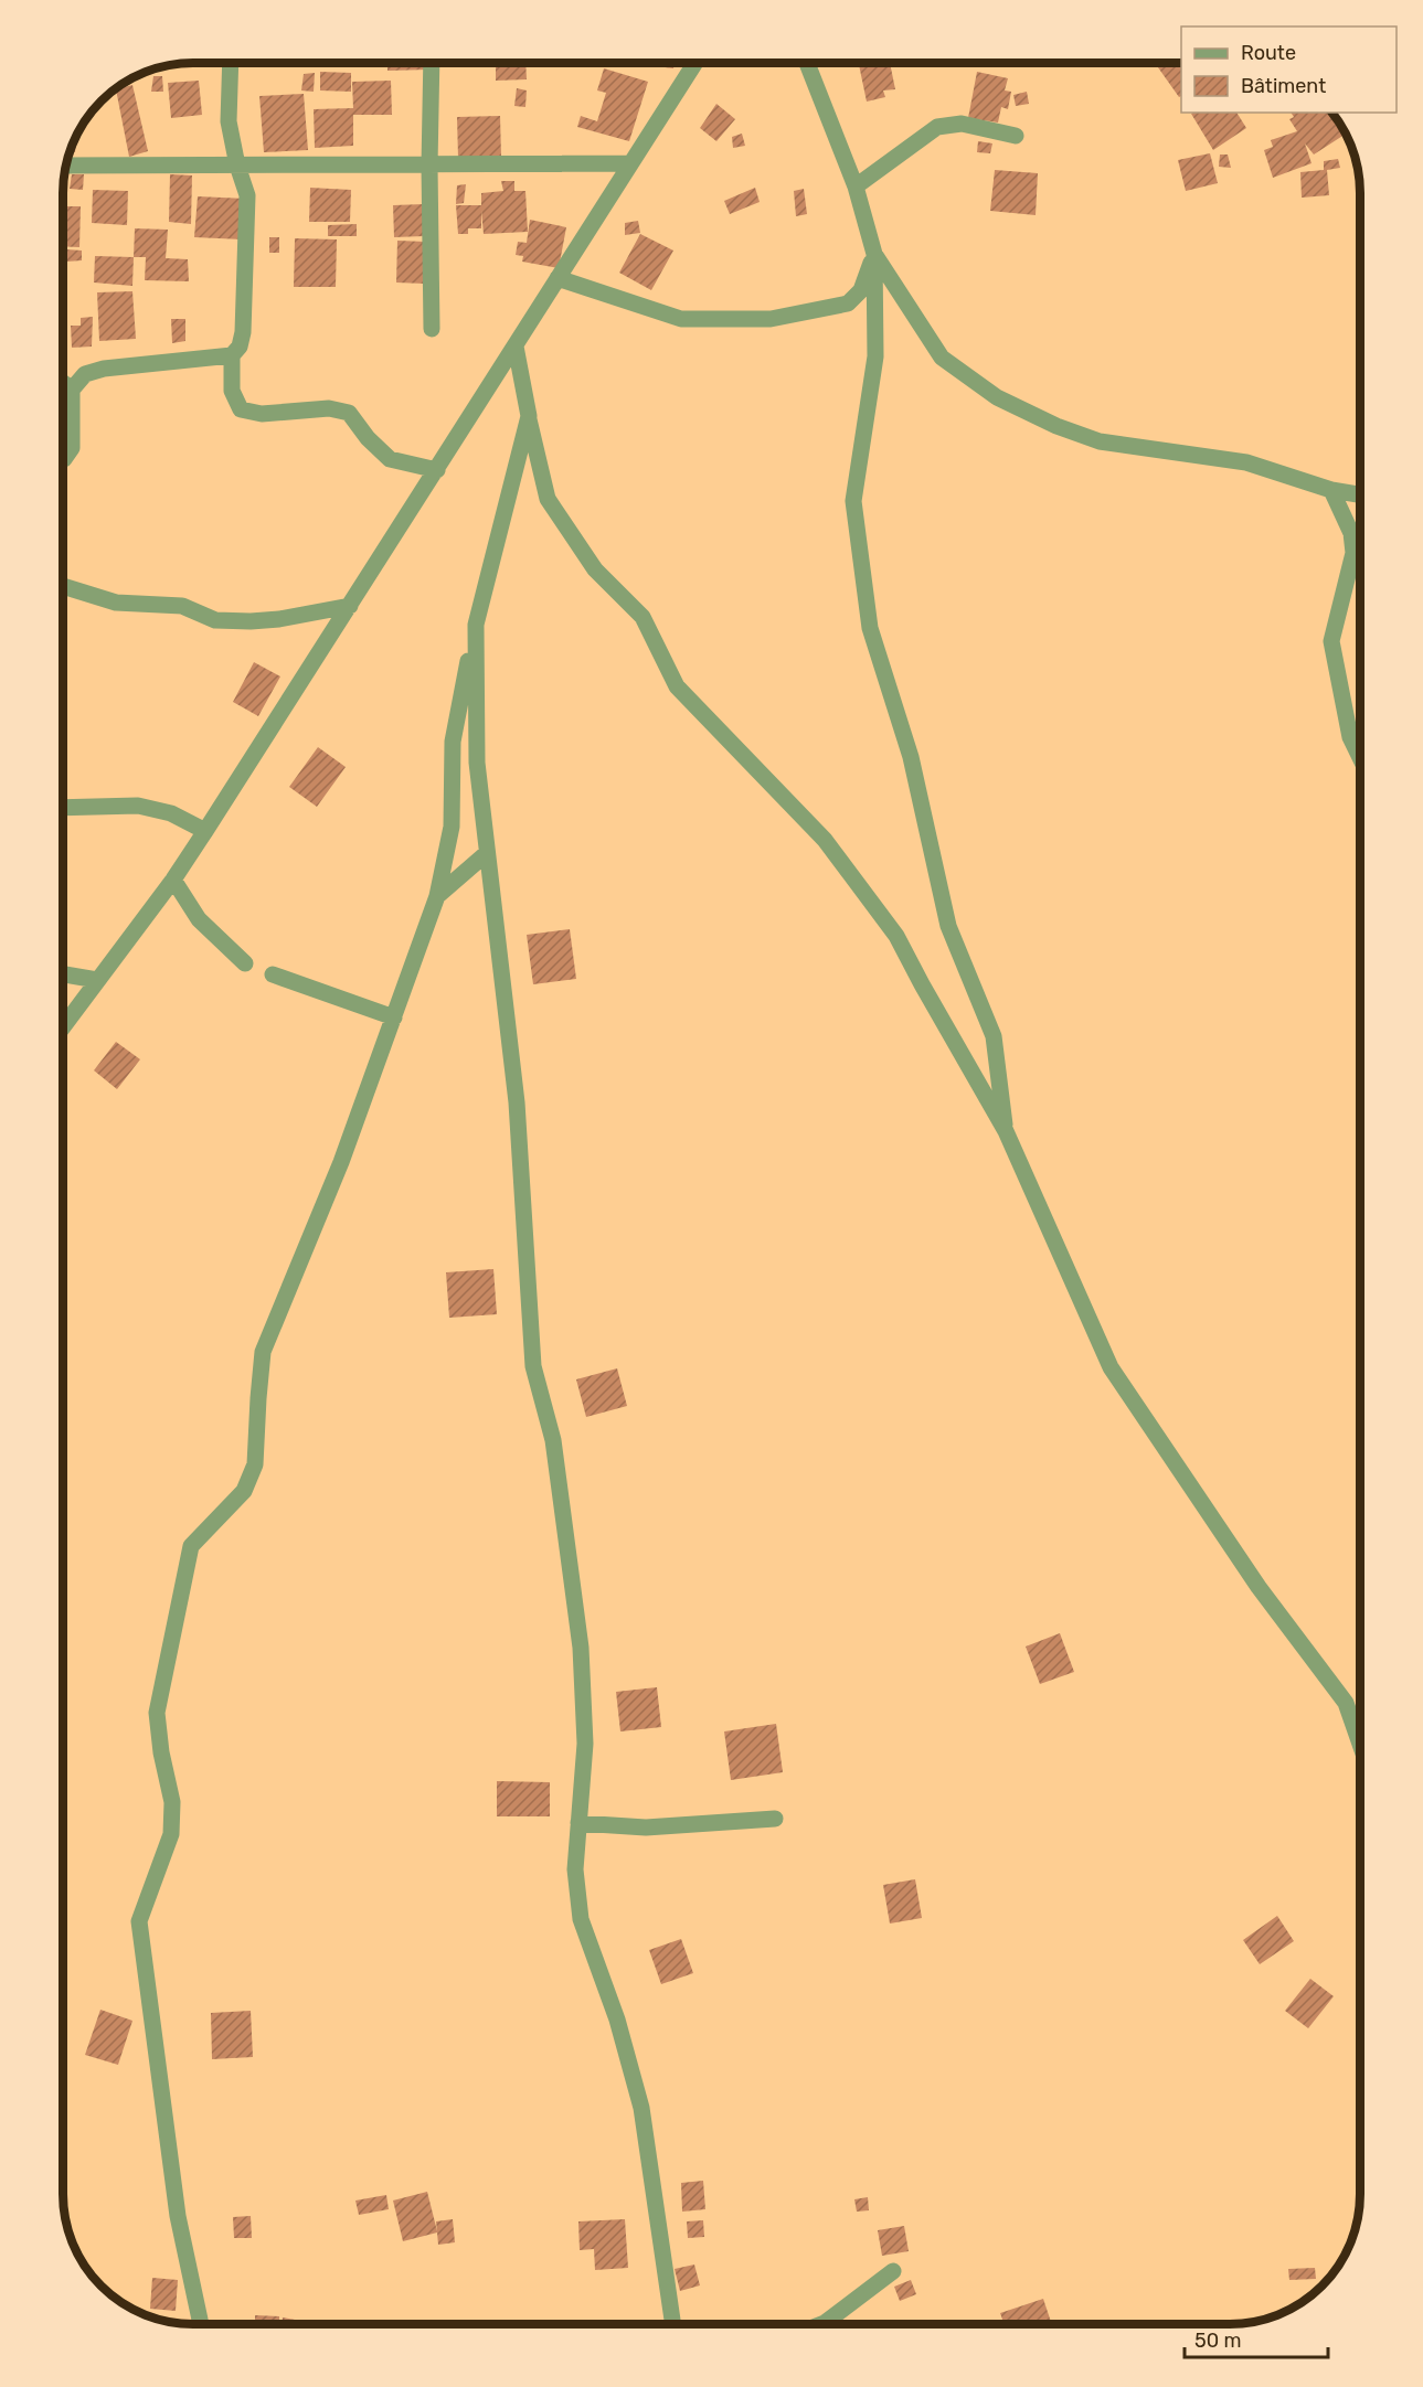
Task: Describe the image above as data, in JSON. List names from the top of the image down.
{
  "legend": ["Route", "Bâtiment"],
  "scale_bar": "50 m"
}
